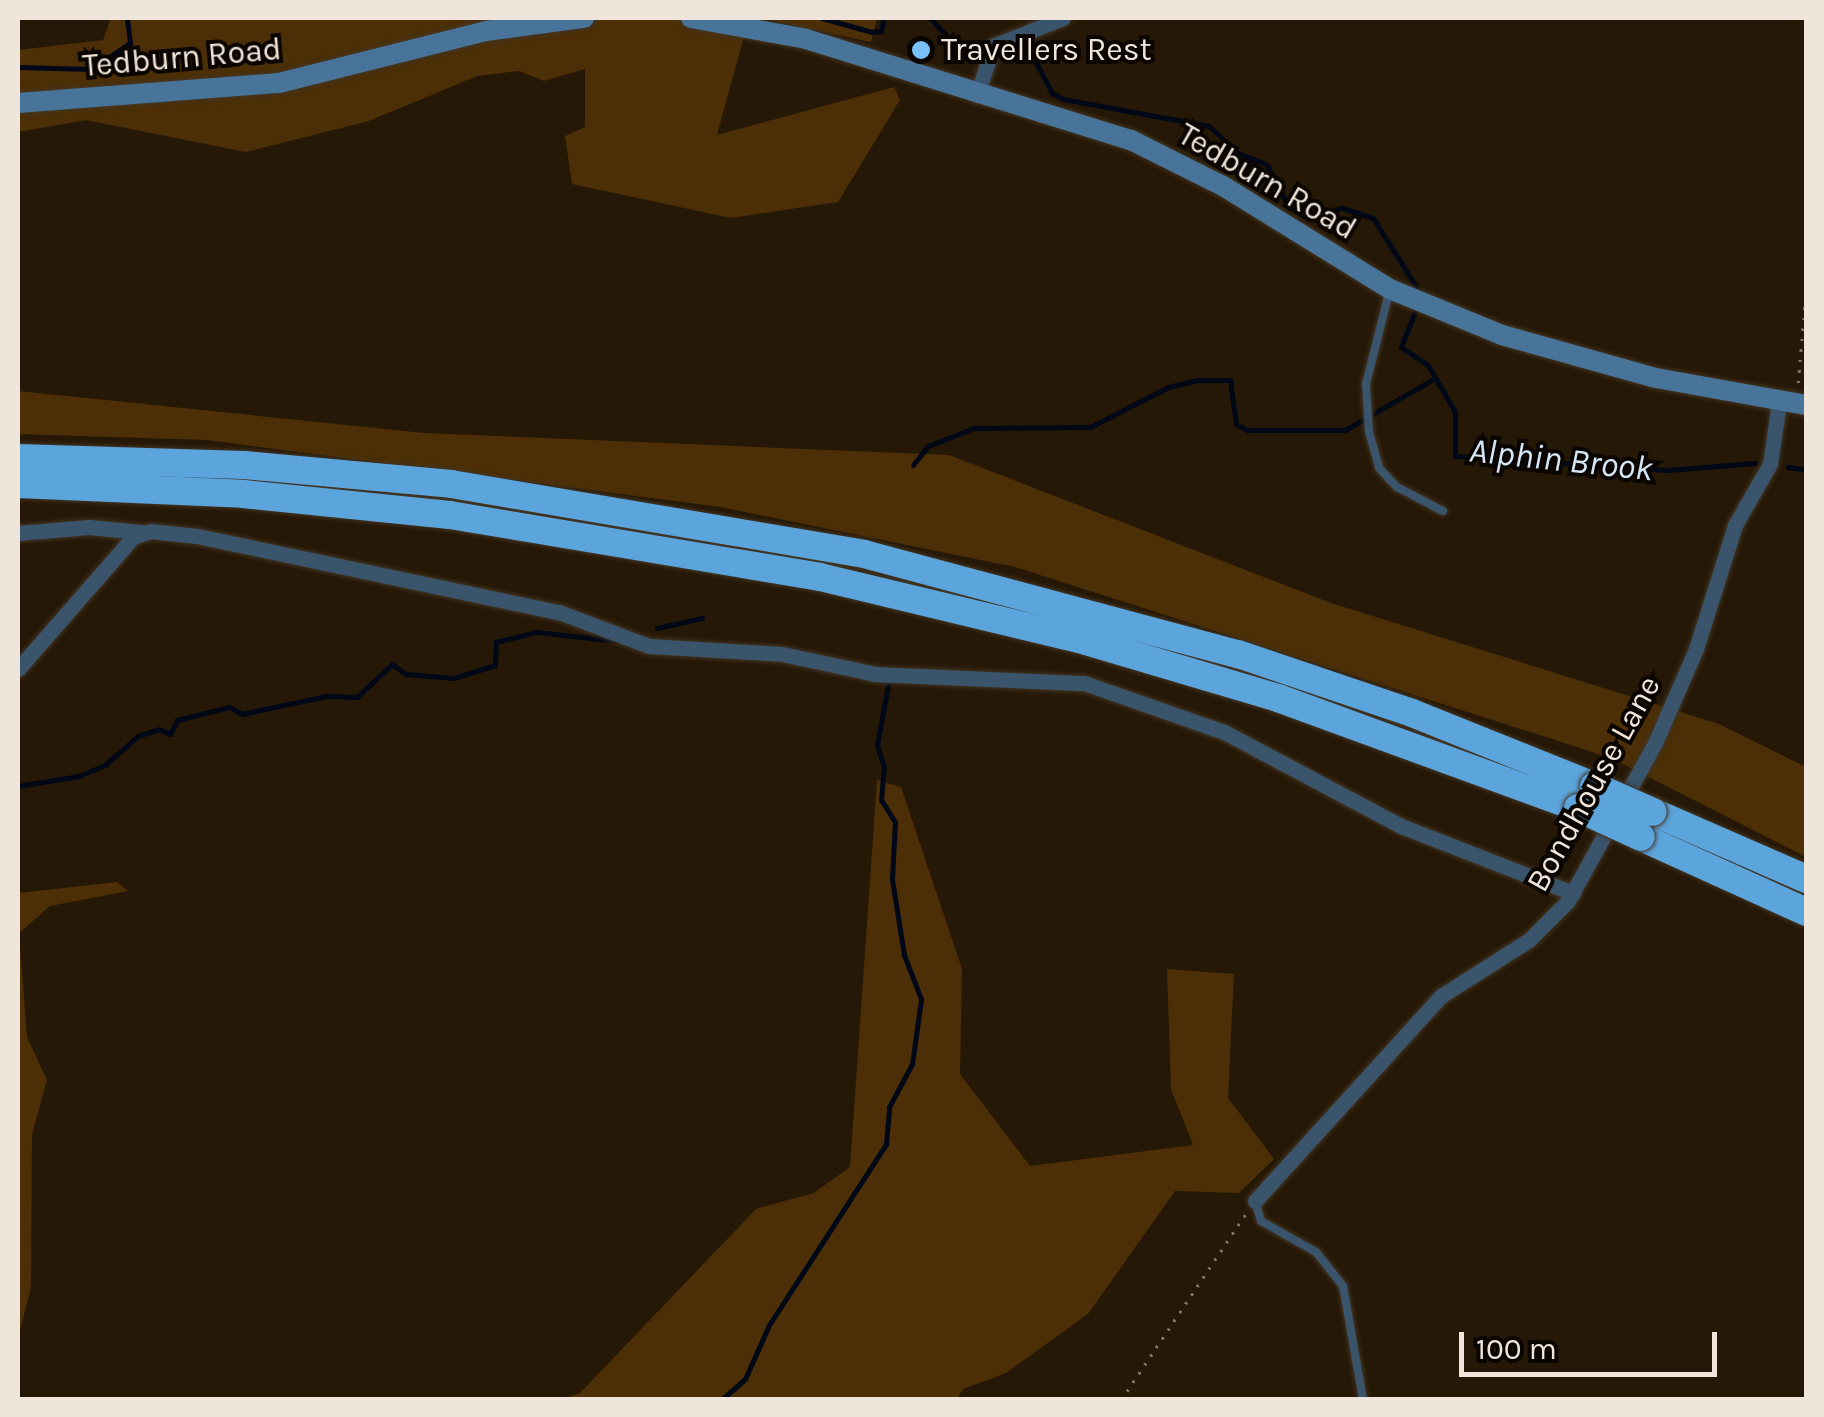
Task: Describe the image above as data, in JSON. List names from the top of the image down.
{
  "streets": {
    "street": ["Tedburn Road", "Bondhouse Lane"]
  },
  "crossings": [
    ["Tedburn Road", "Bondhouse Lane"]
  ],
  "water": ["Alphin Brook"],
  "places": ["Travellers Rest"],
  "scale_bar": "100 m"
}
